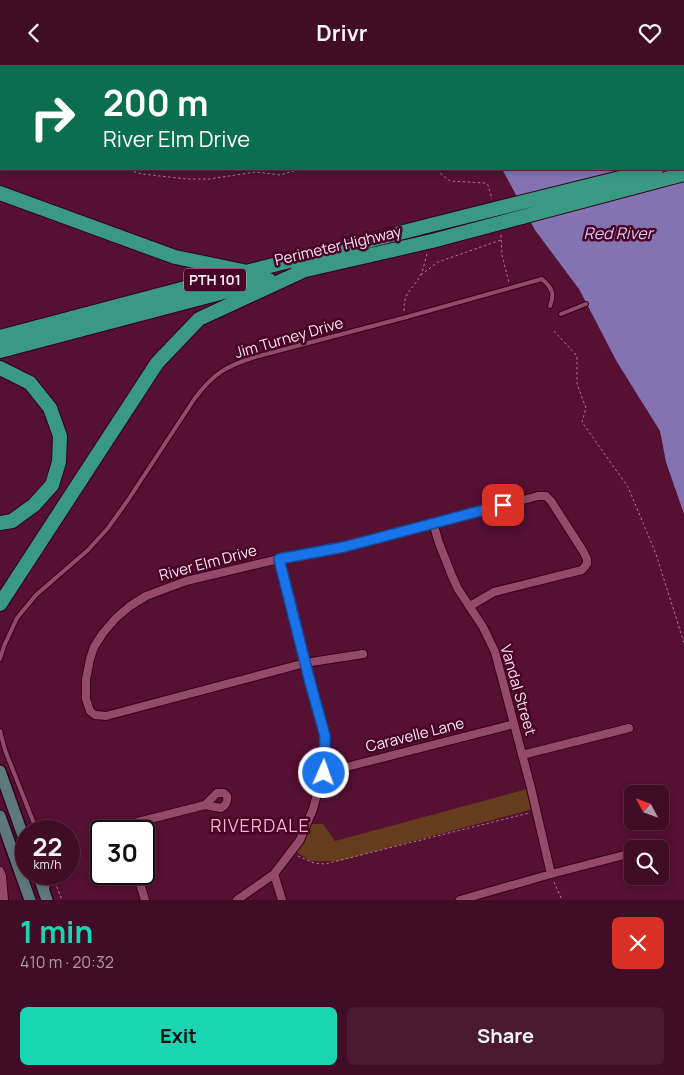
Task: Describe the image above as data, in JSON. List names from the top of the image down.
{
  "streets": {
    "highway": ["Perimeter Highway", "PTH 101"],
    "street": ["River Elm Drive", "Vandal Street", "Caravelle Lane"],
    "lane": ["Jim Turney Drive"]
  },
  "crossings": [
    ["River Elm Drive", "Vandal Street"],
    ["Vandal Street", "Caravelle Lane"]
  ],
  "districts": ["RIVERDALE"],
  "water": ["Red River"],
  "north": "top left",
  "page": {
    "header": "Drivr",
    "turn": ["200 m", "River Elm Drive"],
    "speed": "22 km/h",
    "limit": "30",
    "heading": ["1 min", "410 m · 20:32"],
    "buttons": ["Exit", "Share"]
  }
}
